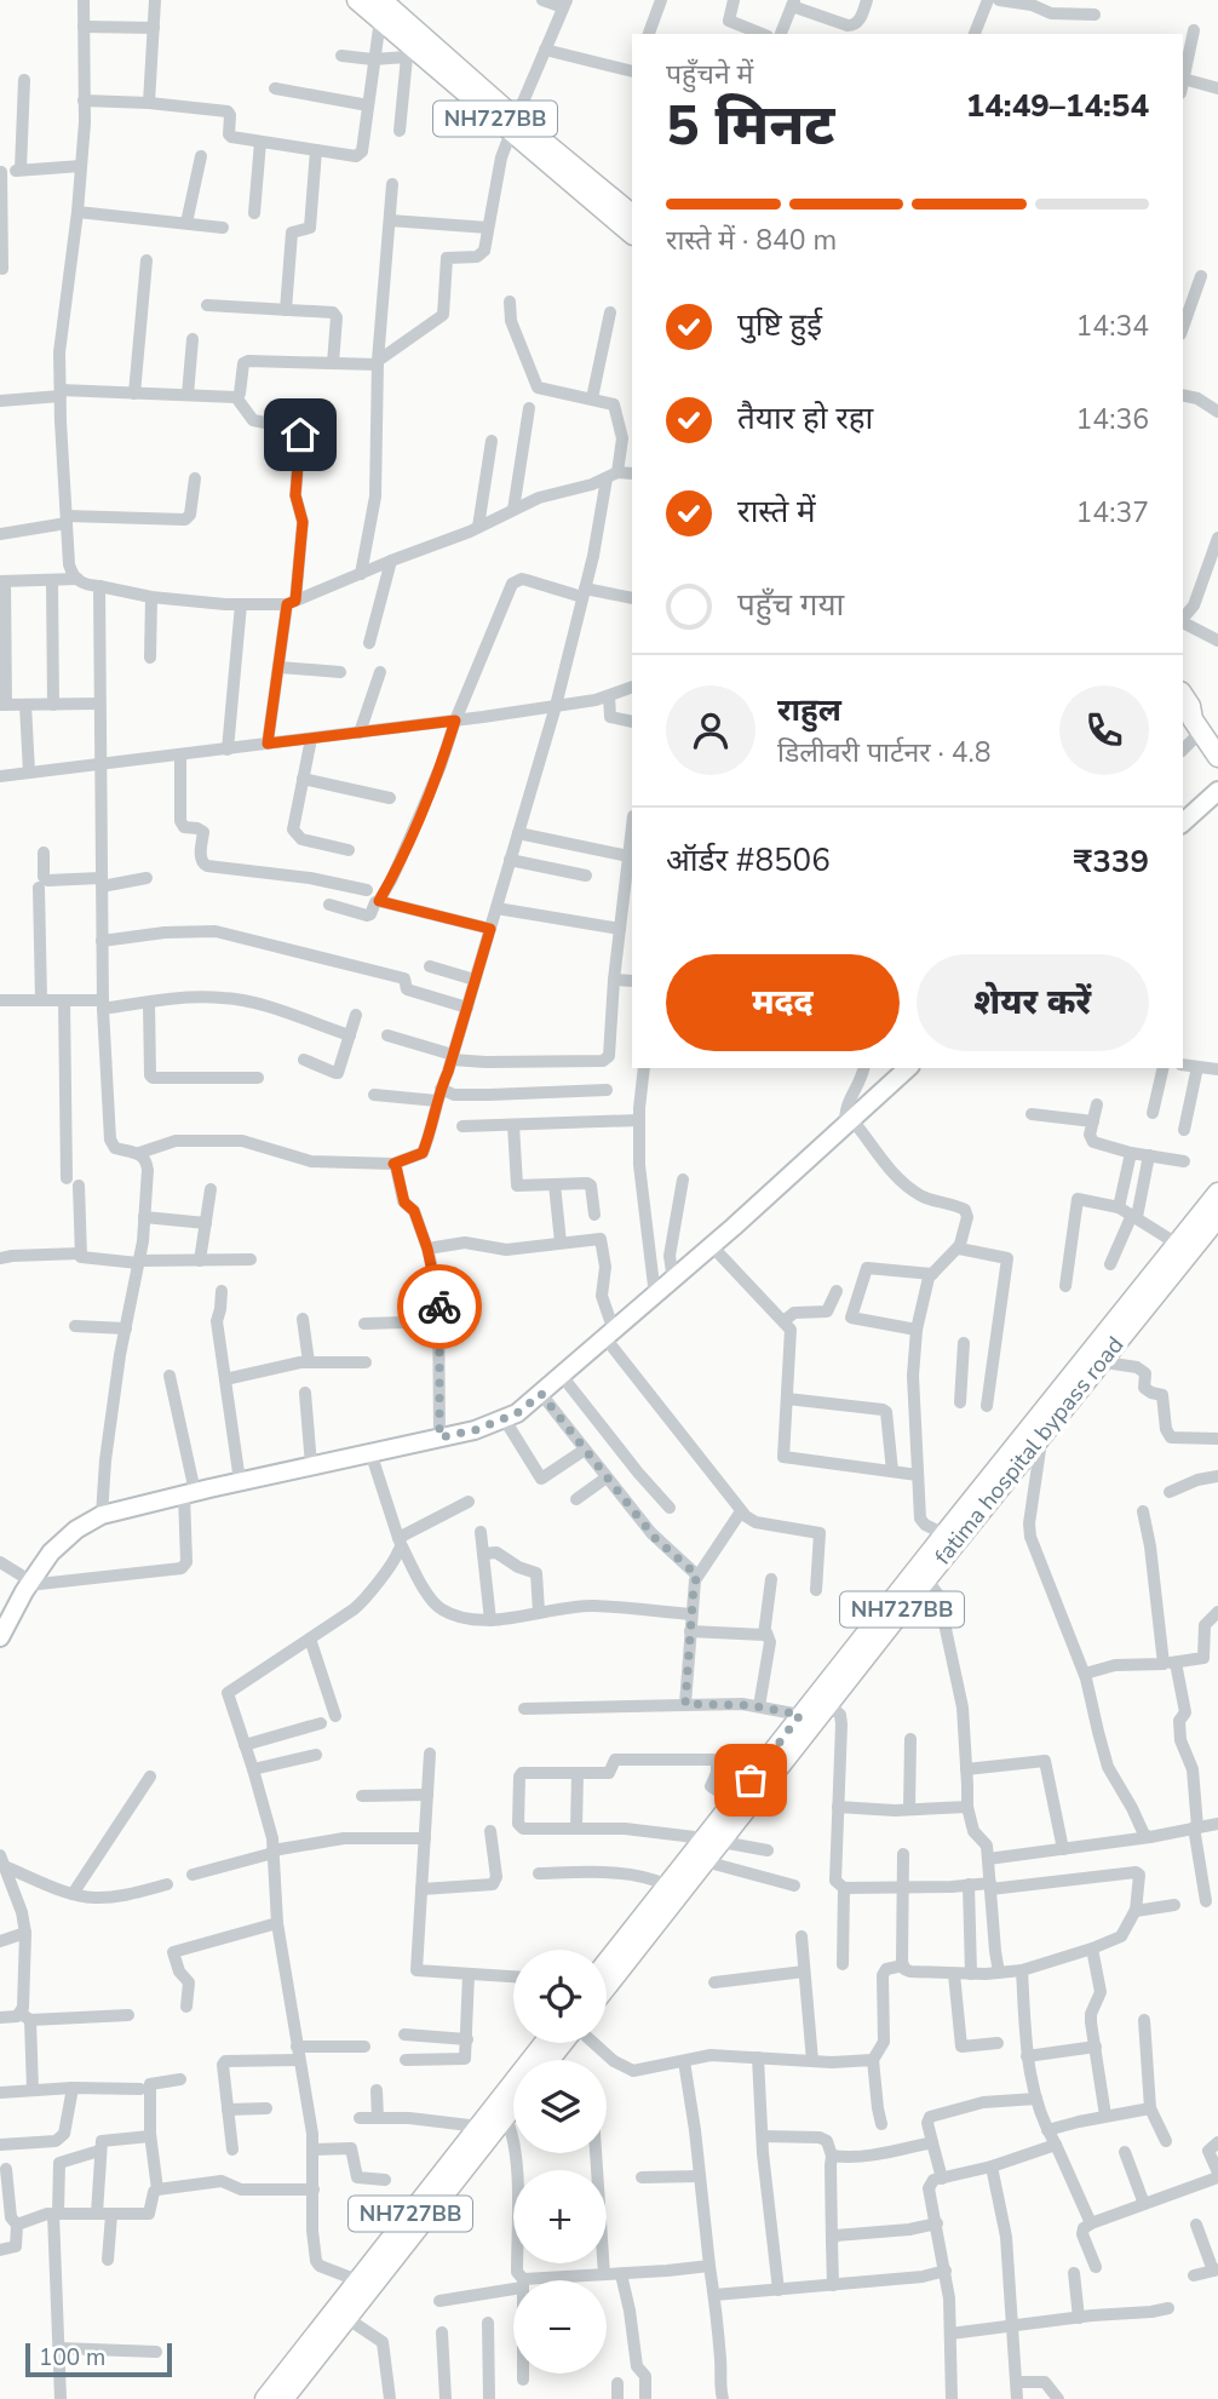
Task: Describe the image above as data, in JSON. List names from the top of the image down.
{
  "streets": {
    "highway": ["NH727BB", "fatima hospital bypass road"]
  },
  "scale_bar": "100 m",
  "page": {
    "heading": ["5 मिनट", "पहुँचने में", "14:49–14:54"],
    "panel": [
      "राहुल",
      "डिलीवरी पार्टनर · 4.8",
      "ऑर्डर #8506",
      "₹339"
    ],
    "bar": "रास्ते में · 840 m",
    "list": [
      ["पुष्टि हुई", "14:34"],
      ["तैयार हो रहा", "14:36"],
      ["रास्ते में", "14:37"],
      "पहुँच गया"
    ],
    "buttons": ["मदद", "शेयर करें"],
    "map_buttons": ["+", "−"],
    "scale": "100 m"
  }
}
